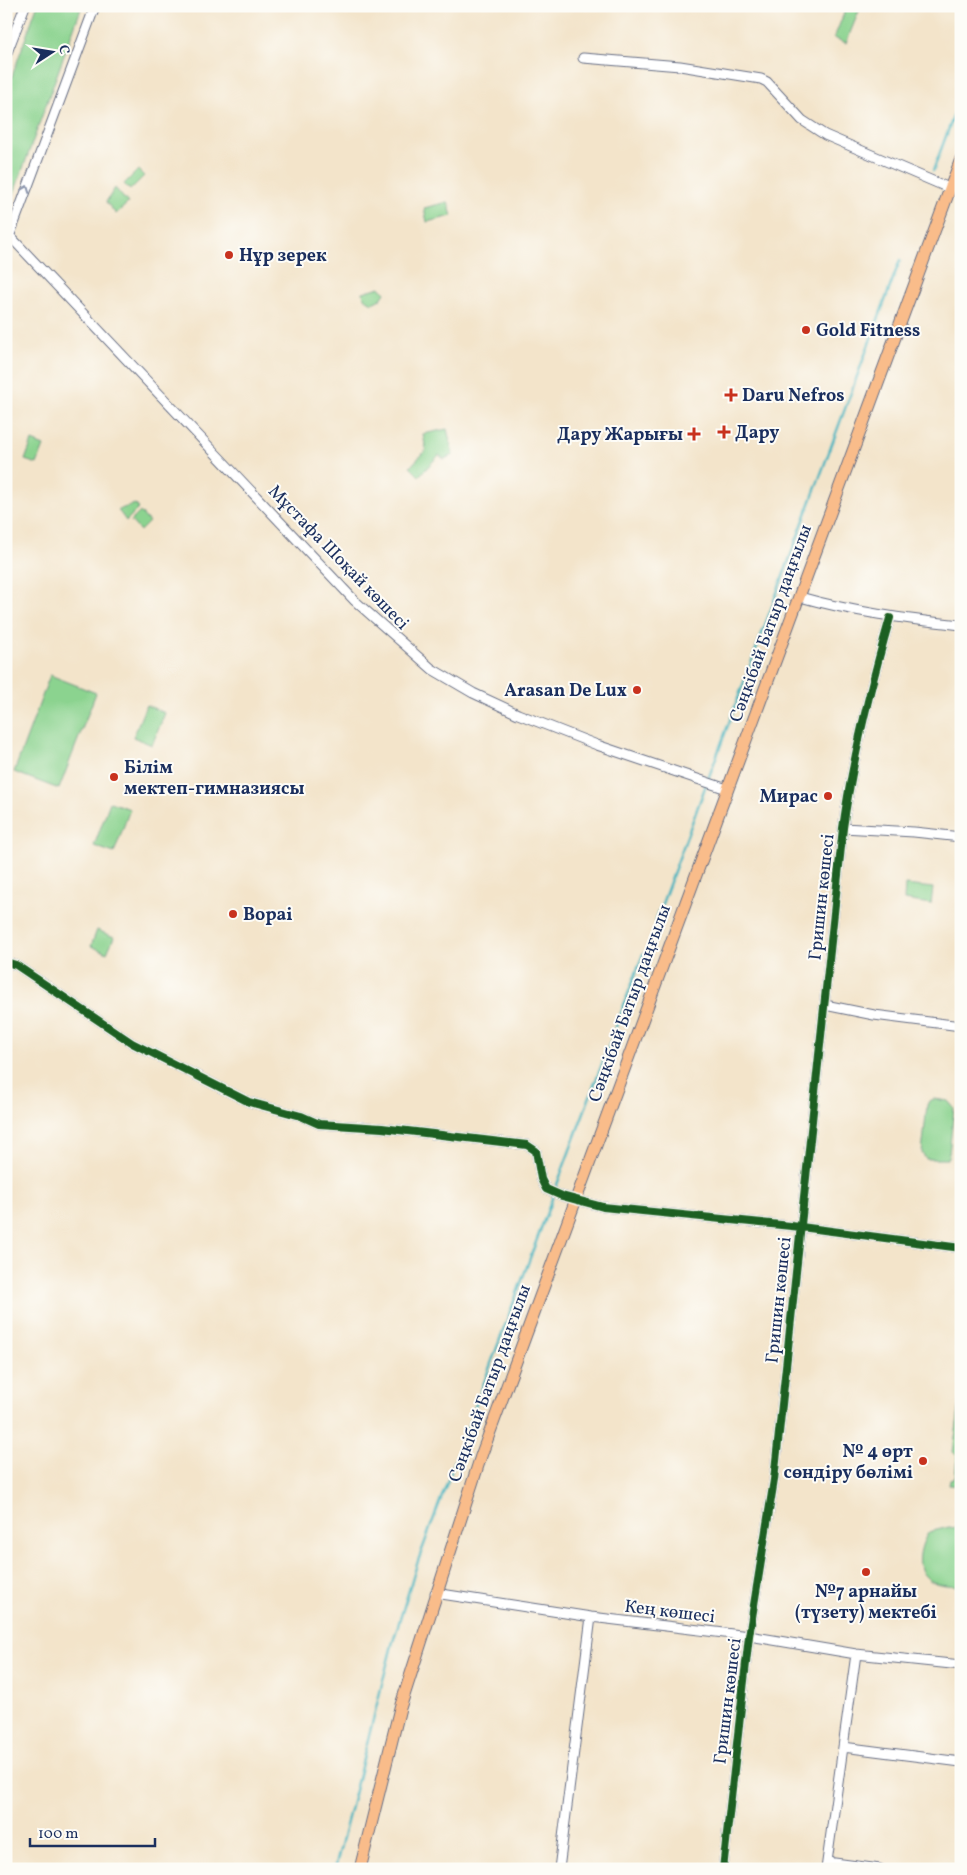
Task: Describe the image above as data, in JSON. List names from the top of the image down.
{
  "streets": {
    "main road": ["Сәңкібай Батыр даңғылы"],
    "street": ["Мұстафа Шоқай көшесі", "Гришин көшесі", "Кең көшесі"]
  },
  "crossings": [
    ["Мұстафа Шоқай көшесі", "Сәңкібай Батыр даңғылы"],
    ["Сәңкібай Батыр даңғылы", "Кең көшесі"],
    ["Гришин көшесі", "Кең көшесі"]
  ],
  "places": {
    "other": [
      "Нұр зерек",
      "Gold Fitness",
      "Arasan De Lux",
      "Білім мектеп-гимназиясы",
      "Мирас",
      "Bopai",
      "№ 4 өрт сөндіру бөлімі",
      "№7 арнайы (түзету) мектебі"
    ],
    "health": ["Daru Nefros", "Дару", "Дару Жарығы"]
  },
  "scale_bar": "100 m",
  "north": "right"
}
